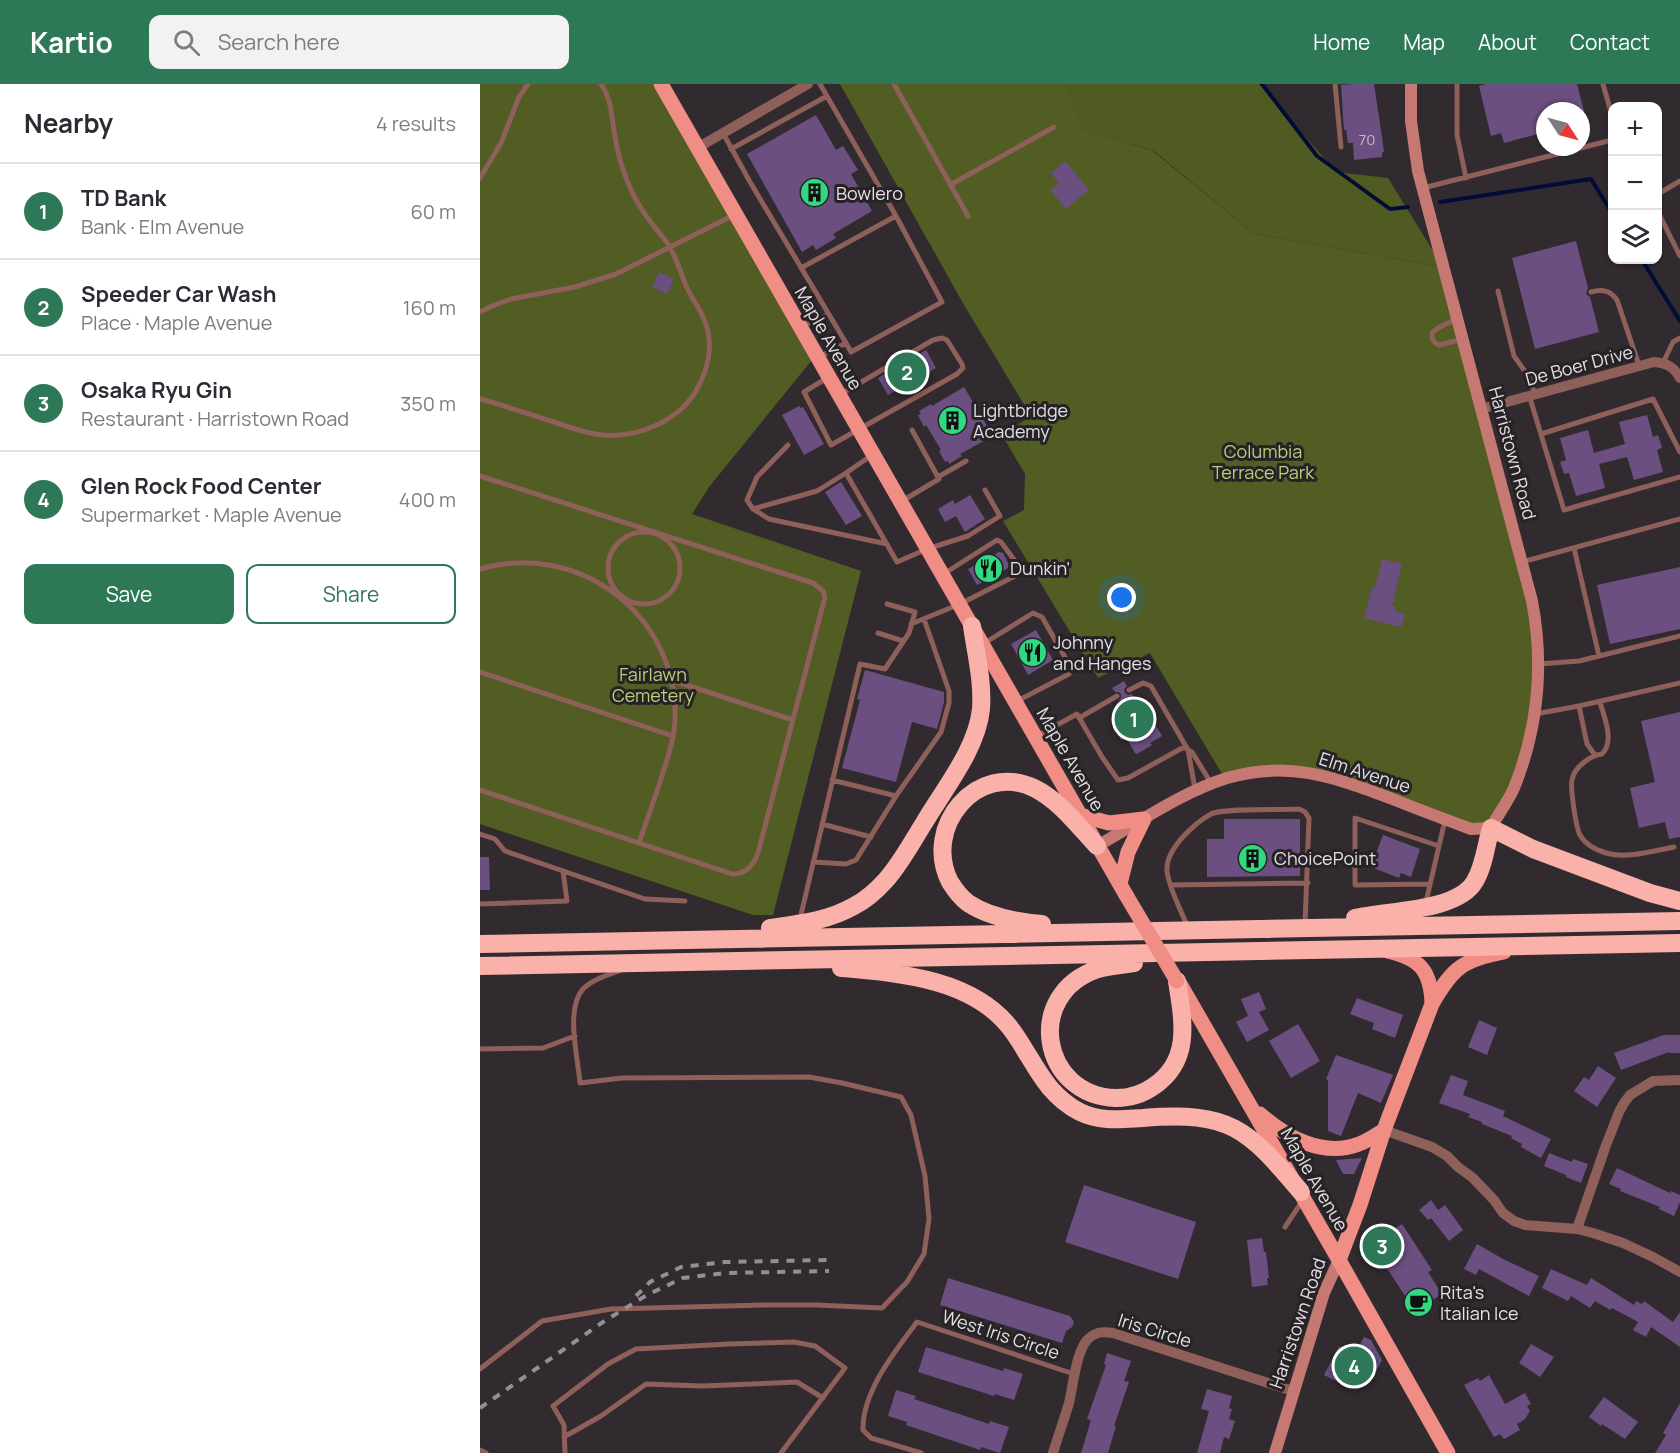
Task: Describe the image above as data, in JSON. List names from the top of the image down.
{
  "streets": {
    "main road": ["Maple Avenue", "Harristown Road"],
    "street": ["De Boer Drive", "Elm Avenue", "Iris Circle"],
    "lane": ["West Iris Circle"]
  },
  "crossings": [
    ["Maple Avenue", "Harristown Road"],
    ["Maple Avenue", "Elm Avenue"],
    ["De Boer Drive", "Harristown Road"],
    ["Harristown Road", "Elm Avenue"],
    ["Harristown Road", "Iris Circle"],
    ["Iris Circle", "West Iris Circle"]
  ],
  "parks": ["Columbia Terrace Park", "Fairlawn Cemetery"],
  "places": {
    "building": ["Bowlero", "Lightbridge Academy", "ChoicePoint"],
    "restaurant": ["Dunkin'", "Johnny and Hanges"],
    "cafe": ["Rita's Italian Ice"]
  },
  "house_numbers": ["70"],
  "north": "bottom right",
  "page": {
    "header": "Kartio",
    "search": "Search here",
    "nav": [
      "Home",
      "Map",
      "About",
      "Contact"
    ],
    "heading": ["Nearby", "4 results"],
    "map_buttons": ["+", "−"],
    "list": [
      {
        "mark": "1",
        "name": "TD Bank",
        "note": "Bank · Elm Avenue",
        "value": "60 m"
      },
      {
        "mark": "2",
        "name": "Speeder Car Wash",
        "note": "Place · Maple Avenue",
        "value": "160 m"
      },
      {
        "mark": "3",
        "name": "Osaka Ryu Gin",
        "note": "Restaurant · Harristown Road",
        "value": "350 m"
      },
      {
        "mark": "4",
        "name": "Glen Rock Food Center",
        "note": "Supermarket · Maple Avenue",
        "value": "400 m"
      }
    ],
    "pins": [
      "2",
      "1",
      "3",
      "4"
    ],
    "buttons": ["Save", "Share"]
  }
}
